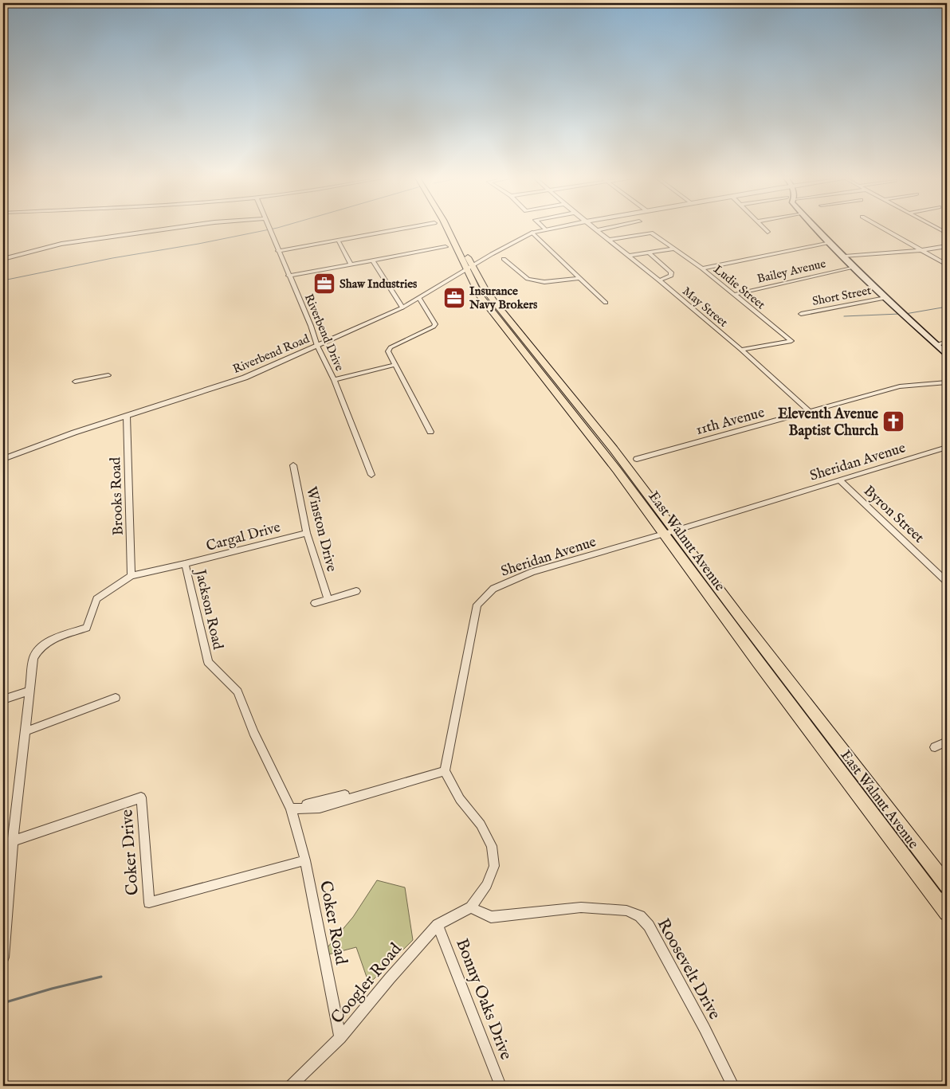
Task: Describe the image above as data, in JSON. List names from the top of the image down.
{
  "streets": {
    "main road": ["East Walnut Avenue"],
    "street": [
      "Bailey Avenue",
      "Ludie Street",
      "Short Street",
      "May Street",
      "Riverbend Drive",
      "Riverbend Road",
      "11th Avenue",
      "Sheridan Avenue",
      "Brooks Road",
      "Byron Street",
      "Winston Drive",
      "Cargal Drive",
      "Jackson Road",
      "Coker Drive",
      "Coker Road",
      "Roosevelt Drive",
      "Coogler Road",
      "Bonny Oaks Drive"
    ]
  },
  "crossings": [
    ["Bailey Avenue", "Ludie Street"],
    ["Ludie Street", "May Street"],
    ["May Street", "11th Avenue"],
    ["Riverbend Drive", "Riverbend Road"],
    ["Riverbend Road", "Brooks Road"],
    ["Riverbend Road", "East Walnut Avenue"],
    ["Sheridan Avenue", "Byron Street"],
    ["Sheridan Avenue", "East Walnut Avenue"],
    ["Brooks Road", "Jackson Road"],
    ["Winston Drive", "Cargal Drive"],
    ["Cargal Drive", "Jackson Road"],
    ["Jackson Road", "Coker Drive"],
    ["Jackson Road", "Coker Road"],
    ["Coker Drive", "Coker Road"],
    ["Coker Road", "Coogler Road"],
    ["Roosevelt Drive", "Coogler Road"],
    ["Coogler Road", "Bonny Oaks Drive"]
  ],
  "places": {
    "office": ["Shaw Industries", "Insurance Navy Brokers"],
    "church": ["Eleventh Avenue Baptist Church"]
  }
}
